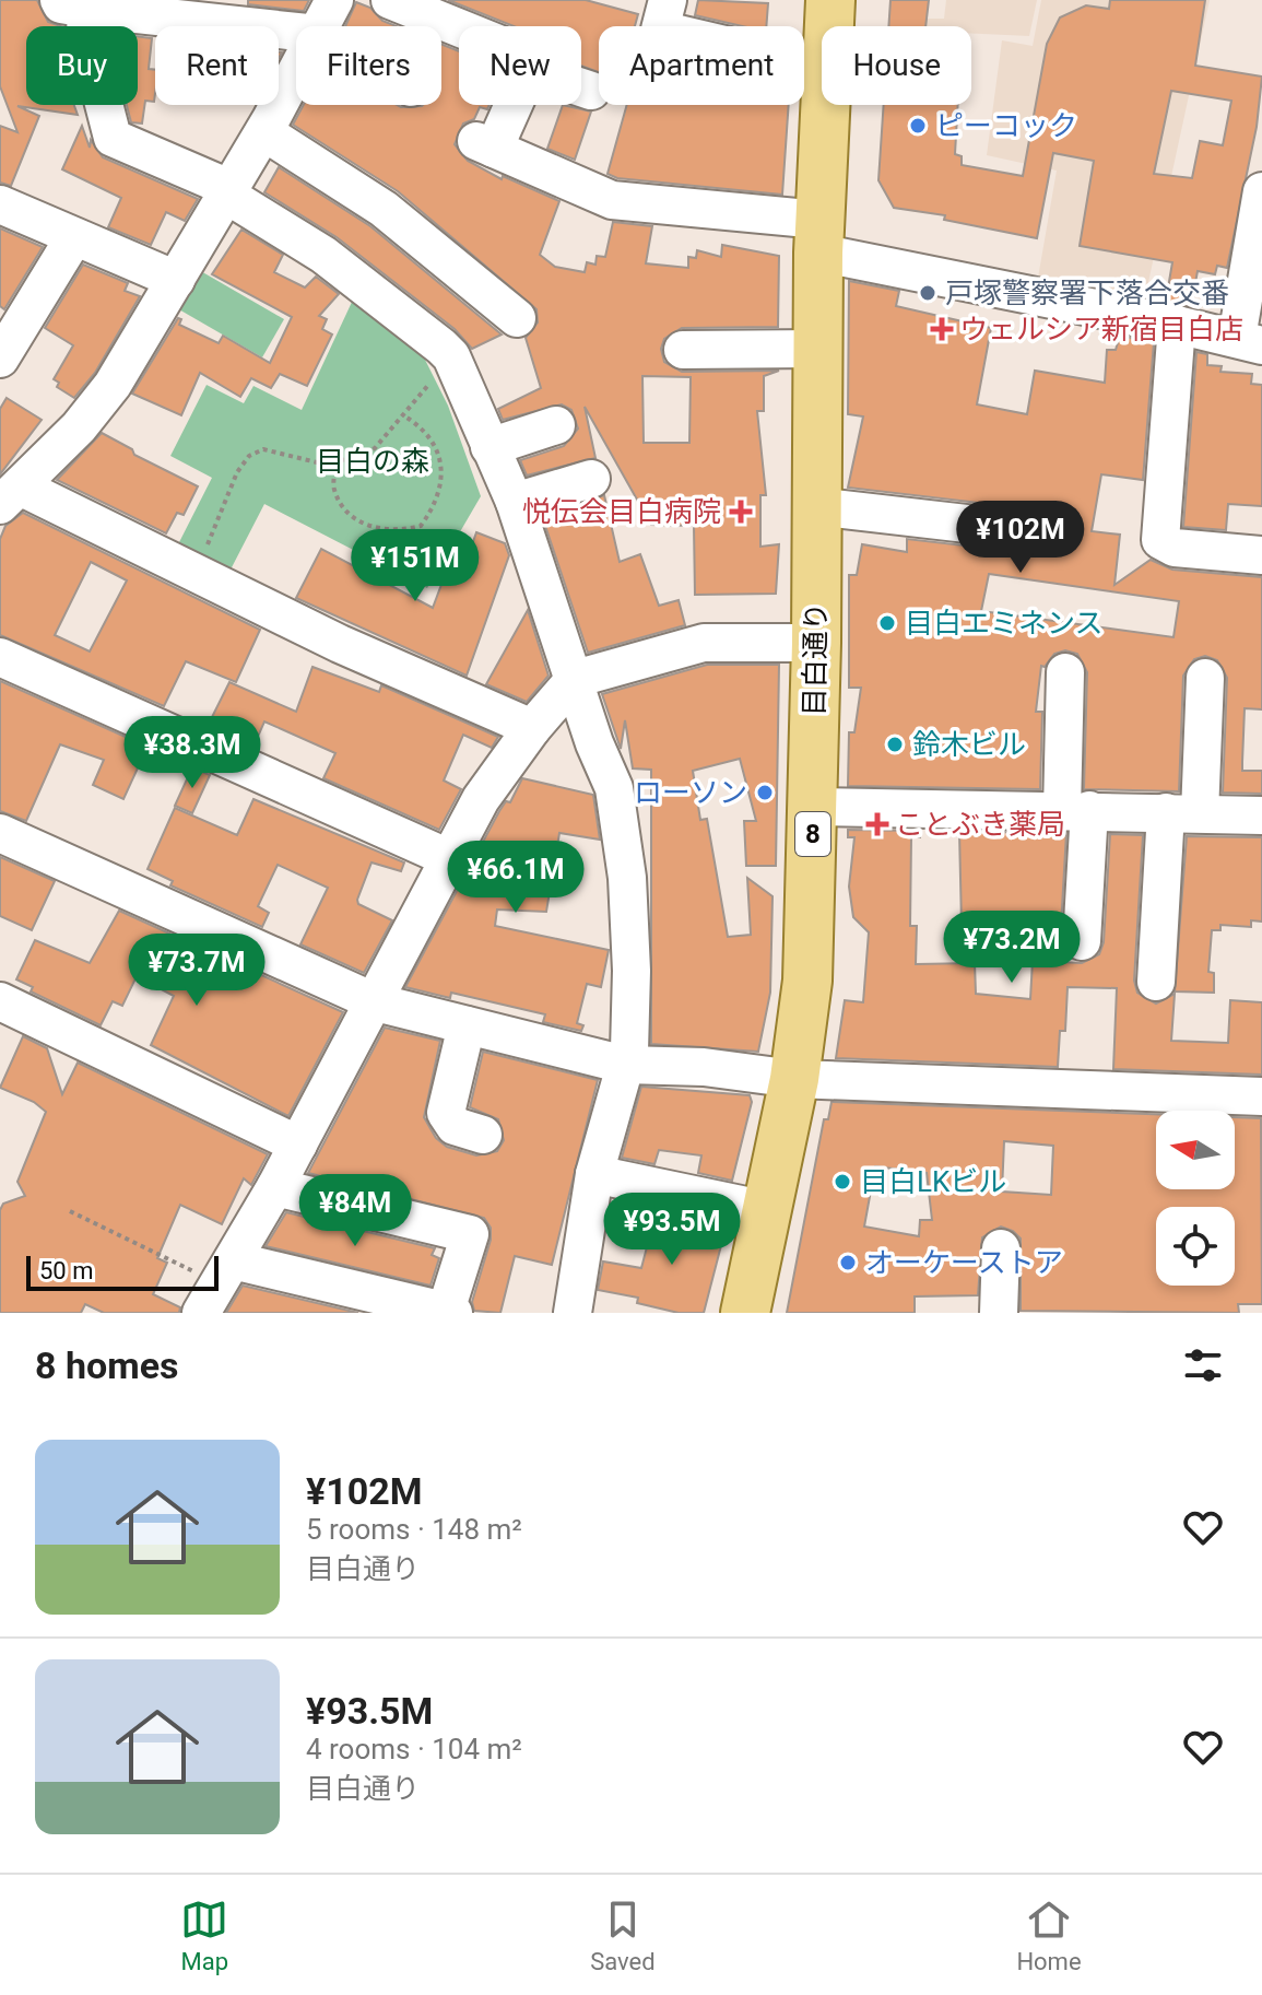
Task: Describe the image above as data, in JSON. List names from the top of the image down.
{
  "streets": {
    "main road": ["目白通り", "8"]
  },
  "parks": ["目白の森"],
  "places": {
    "other": [
      "ピーコック",
      "戸塚警察署下落合交番",
      "目白エミネンス",
      "鈴木ビル",
      "ローソン",
      "目白LKビル",
      "オーケーストア"
    ],
    "health": ["ウェルシア新宿目白店", "悦伝会目白病院", "ことぶき薬局"]
  },
  "scale_bar": "50 m",
  "north": "left",
  "page": {
    "chip": [
      "Buy",
      "Rent",
      "Filters",
      "New",
      "Apartment",
      "House"
    ],
    "price": [
      "¥102M",
      "¥151M",
      "¥38.3M",
      "¥66.1M",
      "¥73.2M",
      "¥73.7M",
      "¥84M",
      "¥93.5M"
    ],
    "scale": "50 m",
    "heading": "8 homes",
    "list": [
      {
        "name": "¥102M",
        "note": "5 rooms · 148 m² · 目白通り"
      },
      {
        "name": "¥93.5M",
        "note": "4 rooms · 104 m² · 目白通り"
      }
    ],
    "tabs": ["Map", "Saved", "Home"]
  }
}
